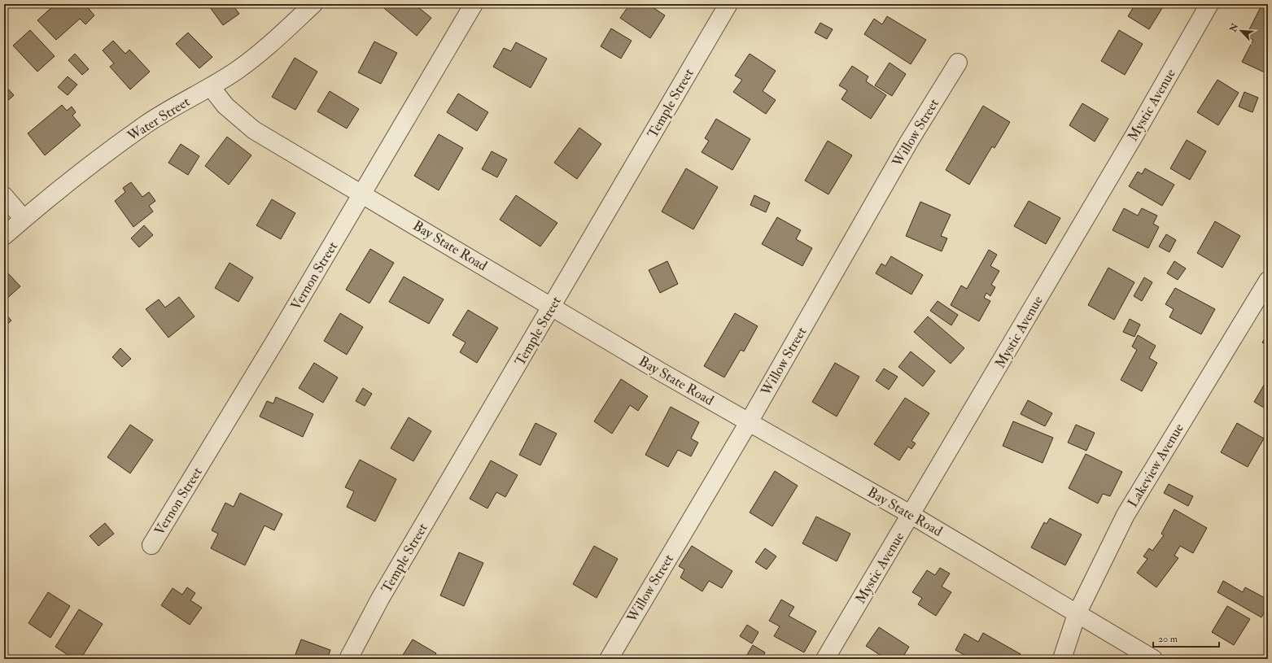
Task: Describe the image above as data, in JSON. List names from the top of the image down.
{
  "streets": {
    "street": [
      "Temple Street",
      "Mystic Avenue",
      "Water Street",
      "Willow Street",
      "Bay State Road",
      "Vernon Street",
      "Lakeview Avenue"
    ]
  },
  "crossings": [
    ["Temple Street", "Bay State Road"],
    ["Mystic Avenue", "Bay State Road"],
    ["Water Street", "Bay State Road"],
    ["Willow Street", "Bay State Road"],
    ["Bay State Road", "Vernon Street"],
    ["Bay State Road", "Lakeview Avenue"]
  ],
  "scale_bar": "20 m",
  "north": "top left"
}
